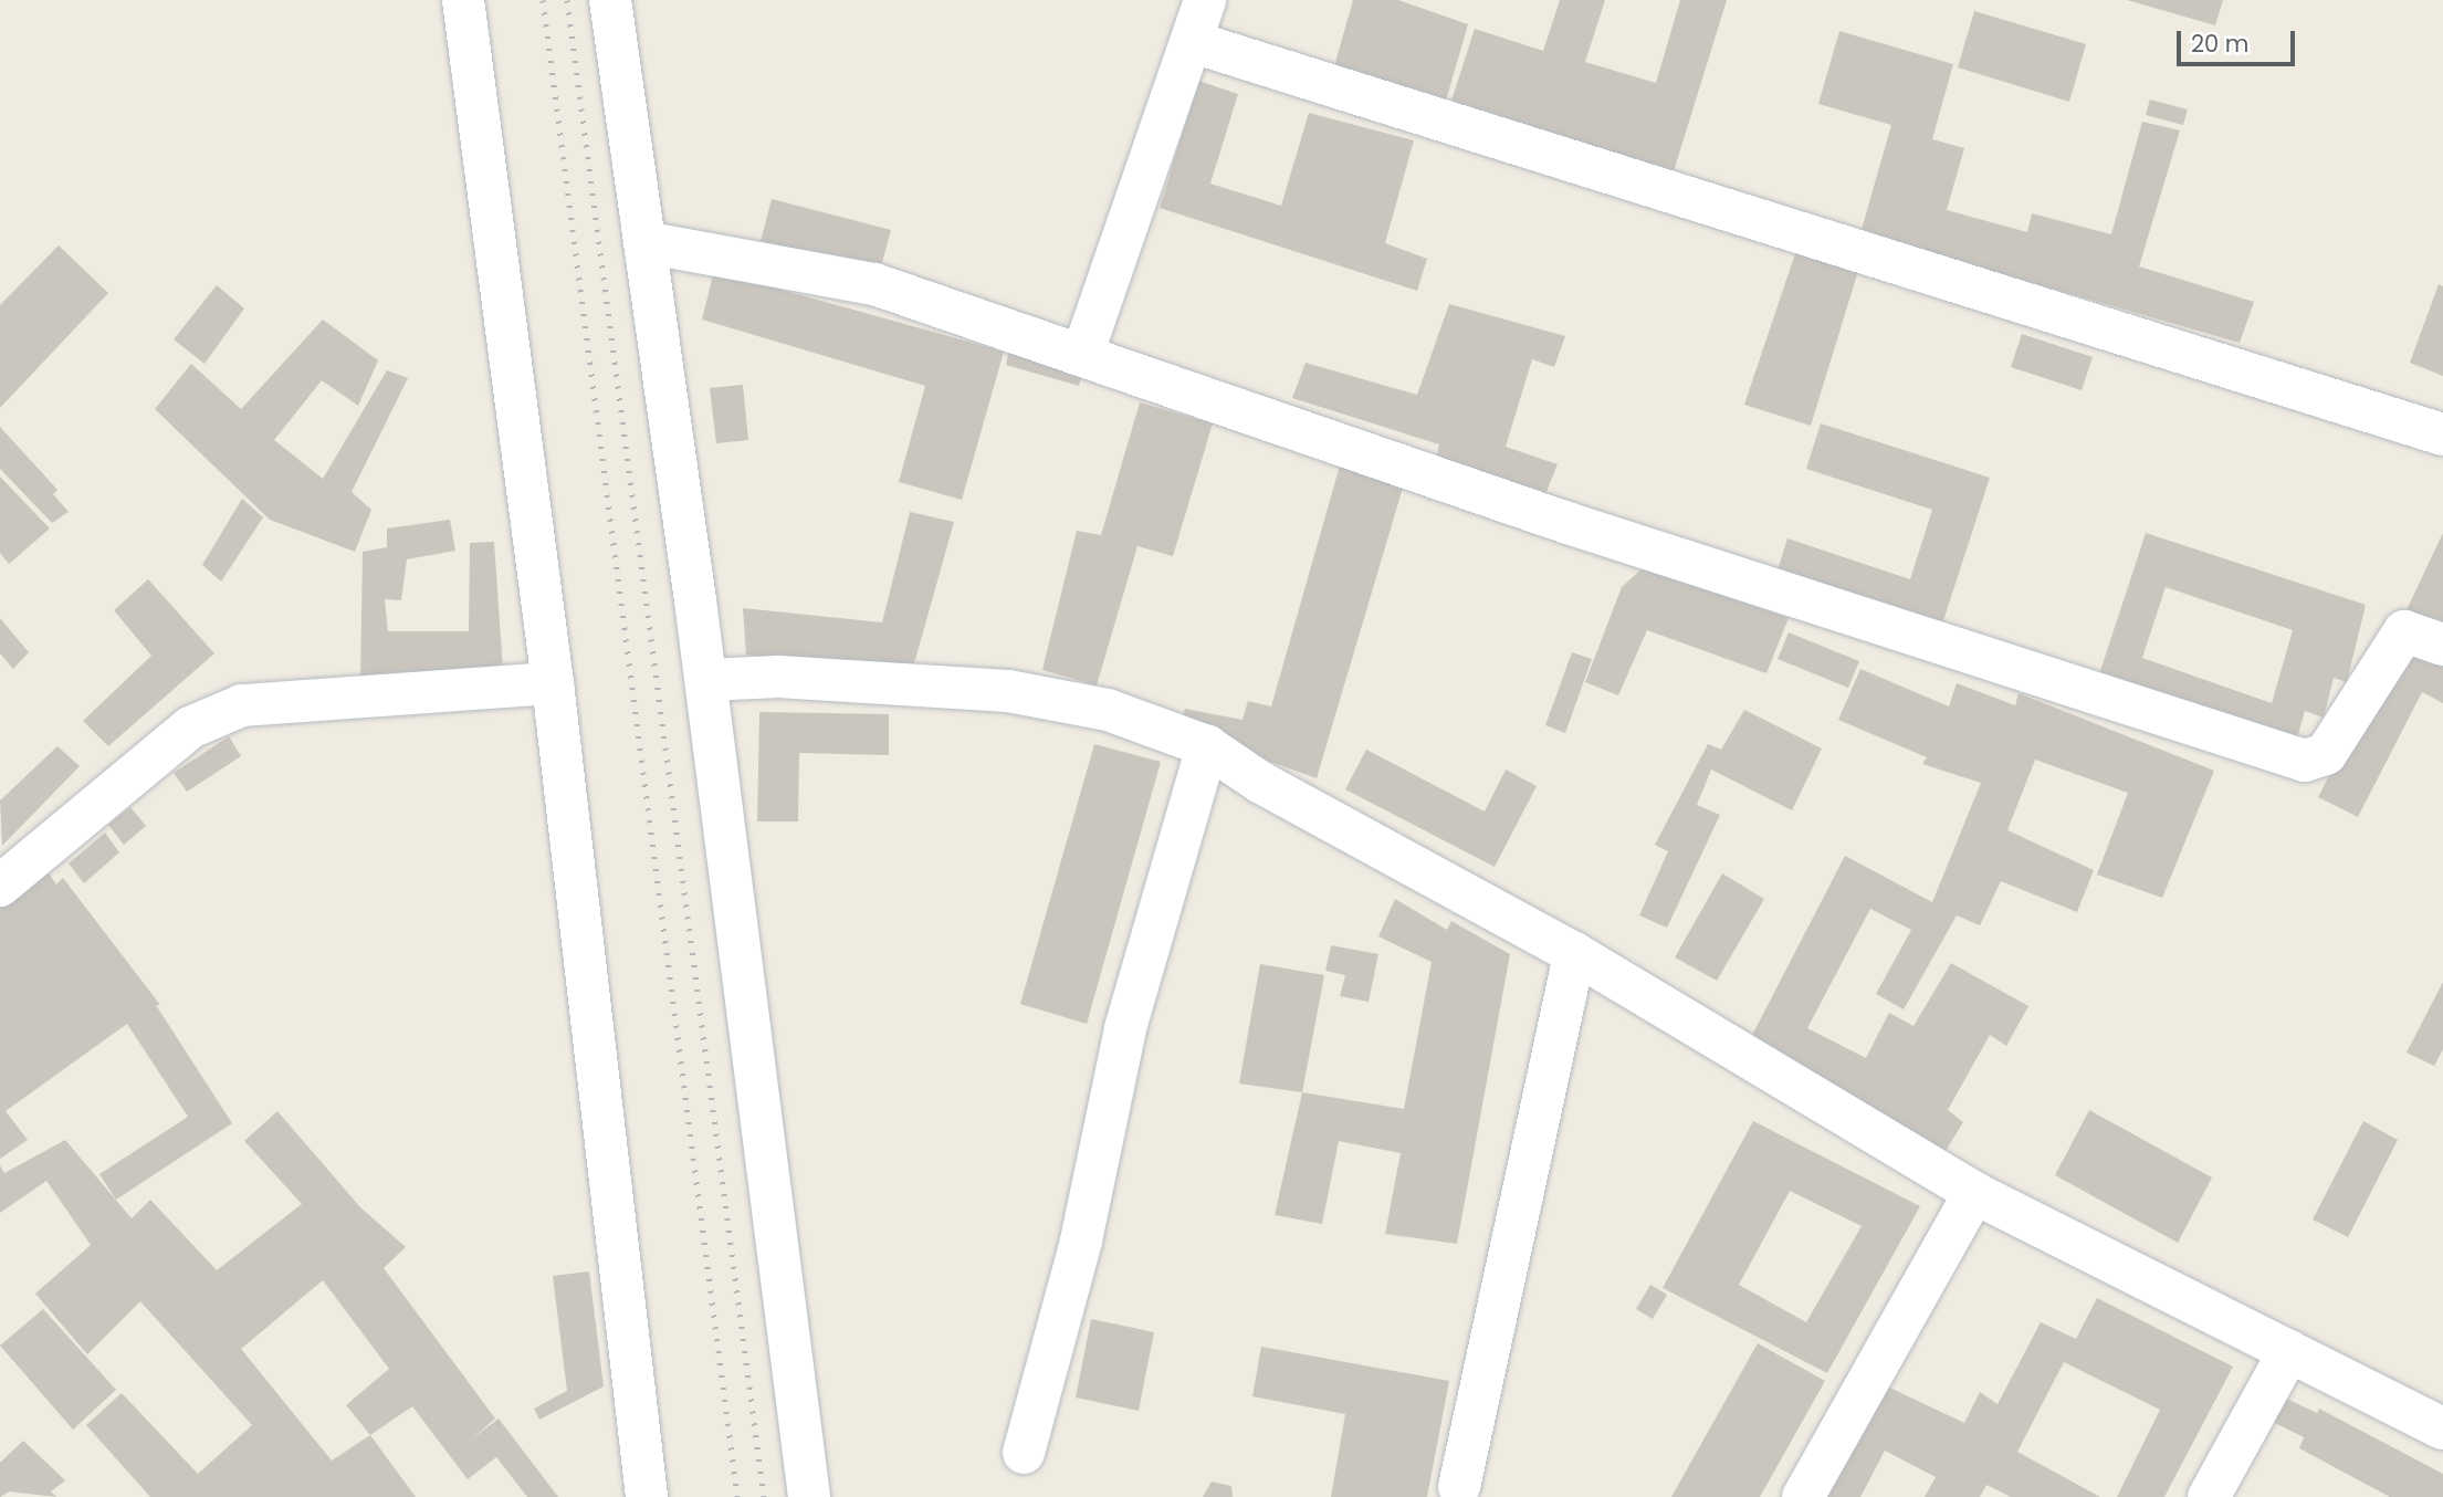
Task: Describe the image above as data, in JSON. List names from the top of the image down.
{
  "scale_bar": "20 m"
}
